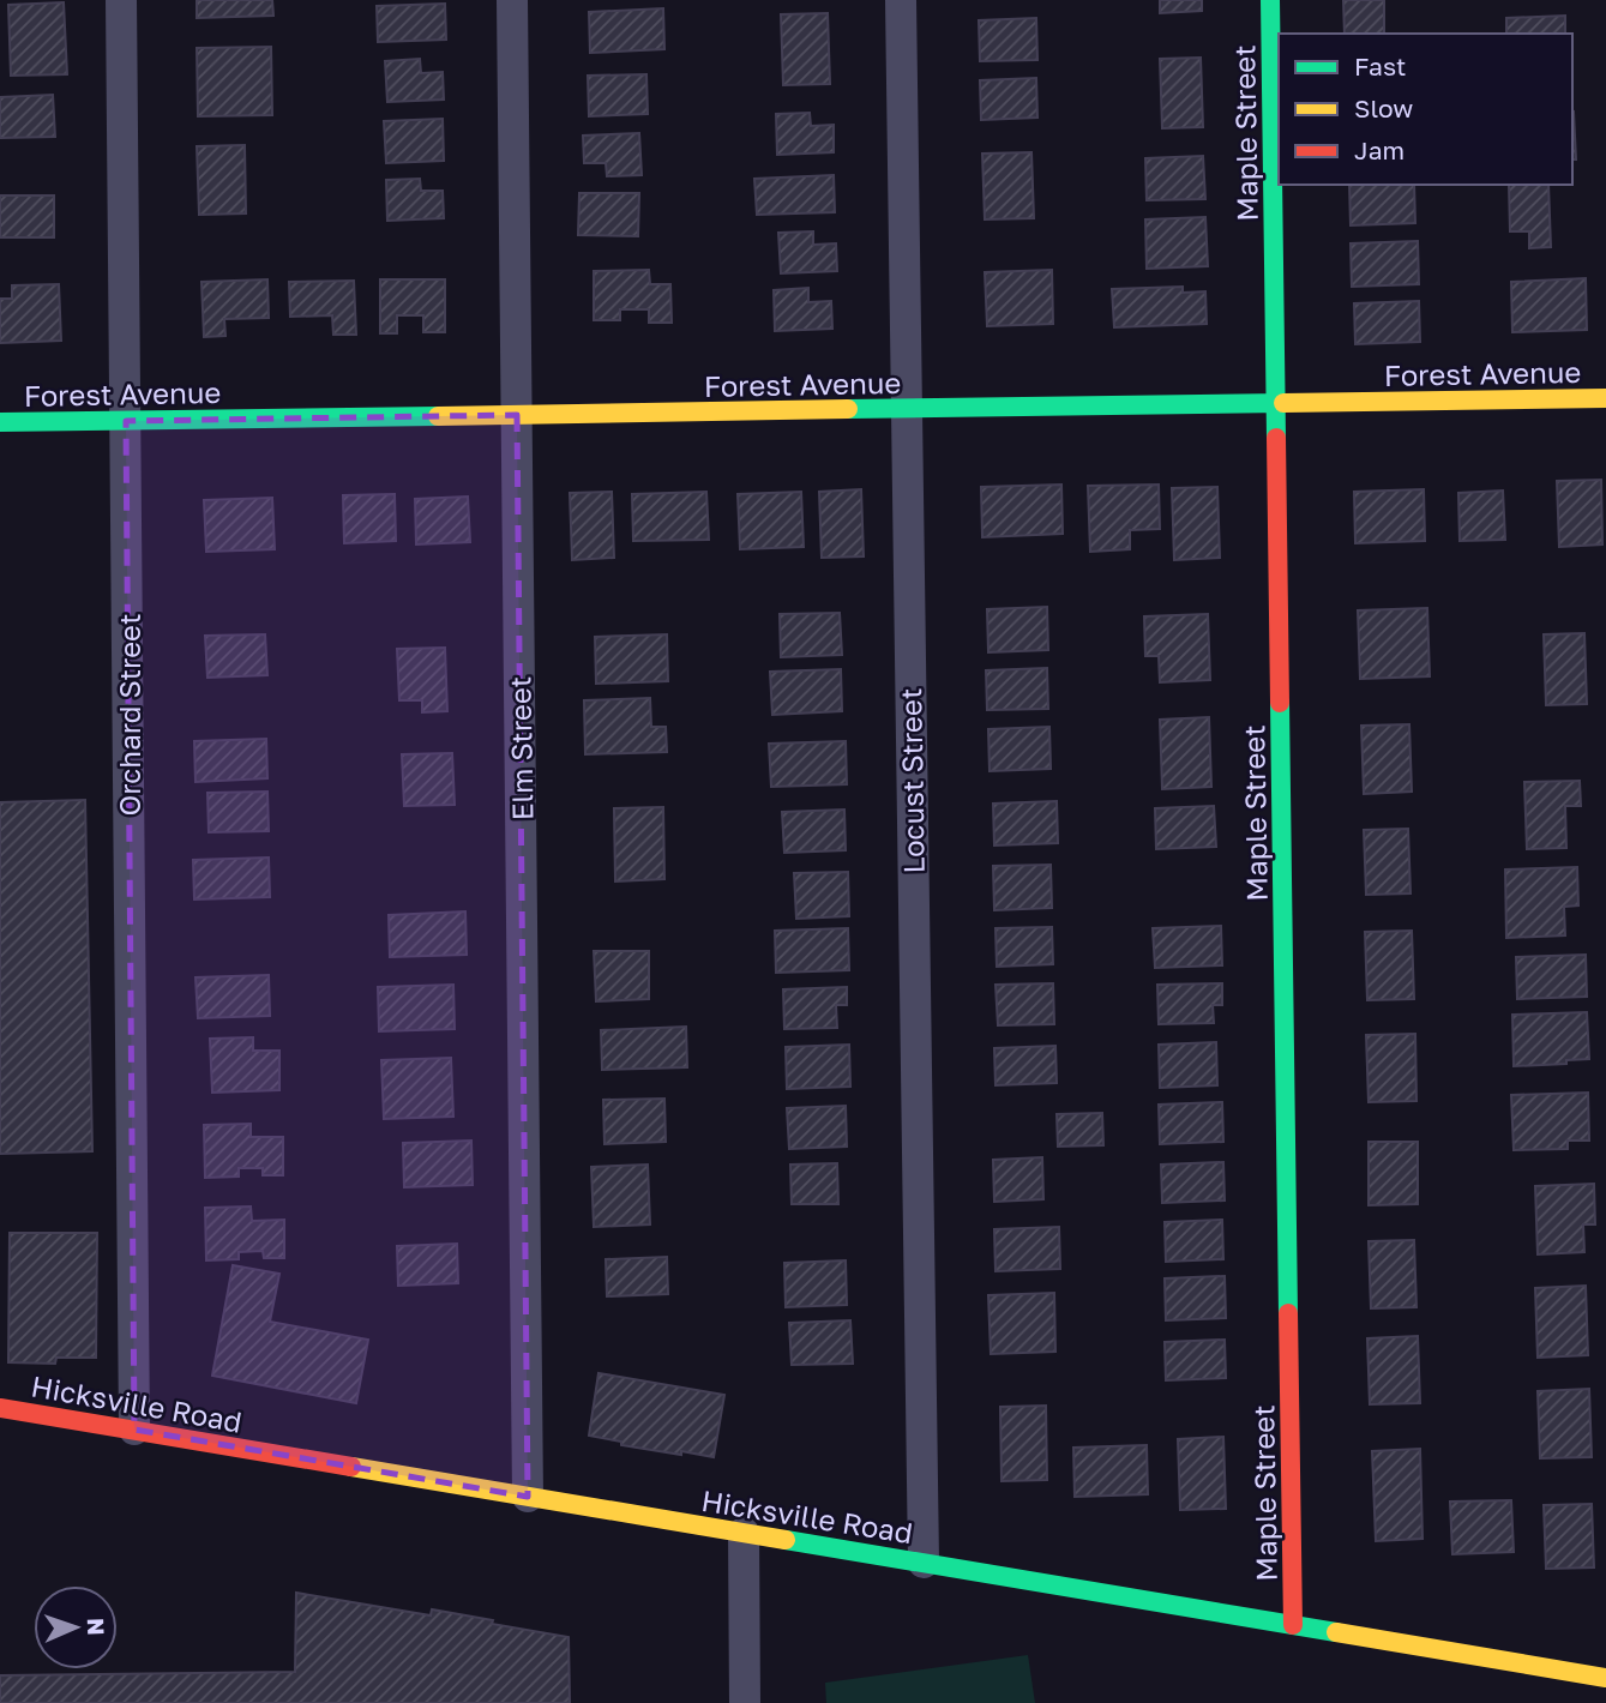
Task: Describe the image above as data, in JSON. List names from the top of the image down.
{
  "streets": {
    "street": [
      "Maple Street",
      "Forest Avenue",
      "Orchard Street",
      "Elm Street",
      "Locust Street",
      "Hicksville Road"
    ]
  },
  "crossings": [
    ["Maple Street", "Forest Avenue"],
    ["Maple Street", "Hicksville Road"],
    ["Forest Avenue", "Orchard Street"],
    ["Forest Avenue", "Elm Street"],
    ["Forest Avenue", "Locust Street"],
    ["Orchard Street", "Hicksville Road"],
    ["Elm Street", "Hicksville Road"],
    ["Locust Street", "Hicksville Road"]
  ],
  "legend": ["Fast", "Slow", "Jam"],
  "north": "right"
}
